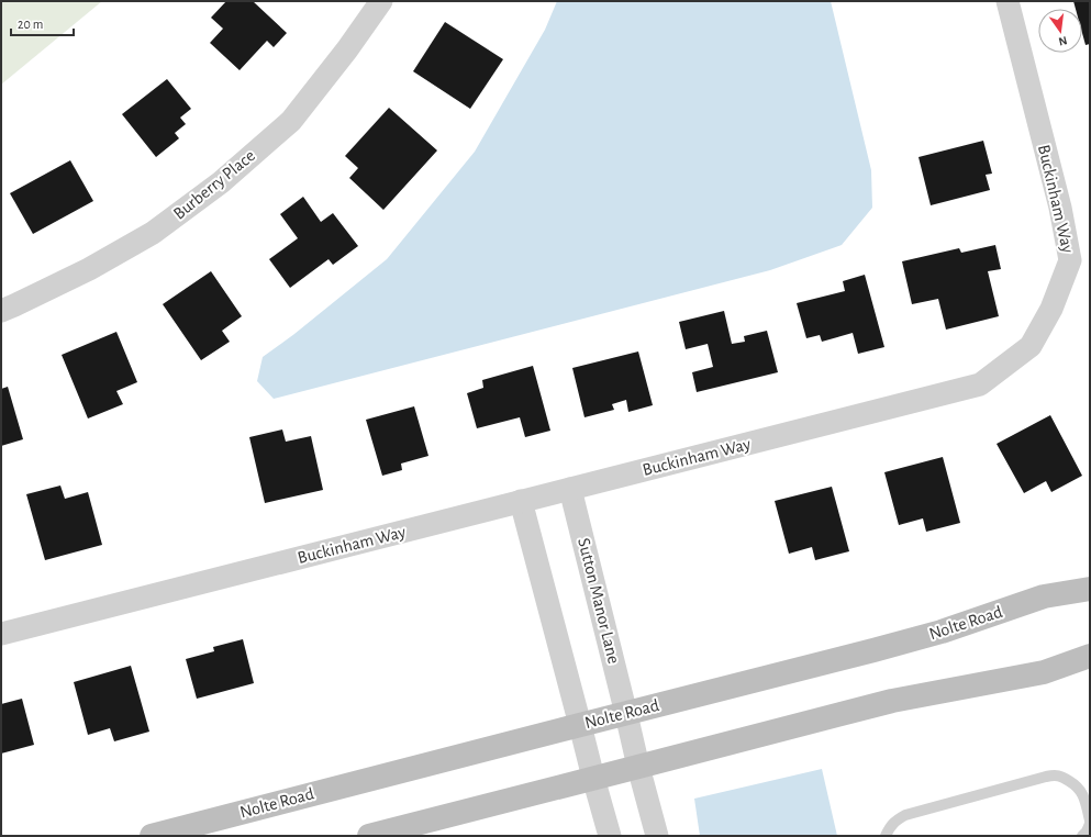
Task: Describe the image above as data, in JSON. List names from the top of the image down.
{
  "streets": {
    "street": [
      "Burberry Place",
      "Buckinham Way",
      "Sutton Manor Lane",
      "Nolte Road"
    ]
  },
  "crossings": [
    ["Buckinham Way", "Sutton Manor Lane"],
    ["Sutton Manor Lane", "Nolte Road"]
  ],
  "scale_bar": "20 m",
  "north": "bottom"
}
